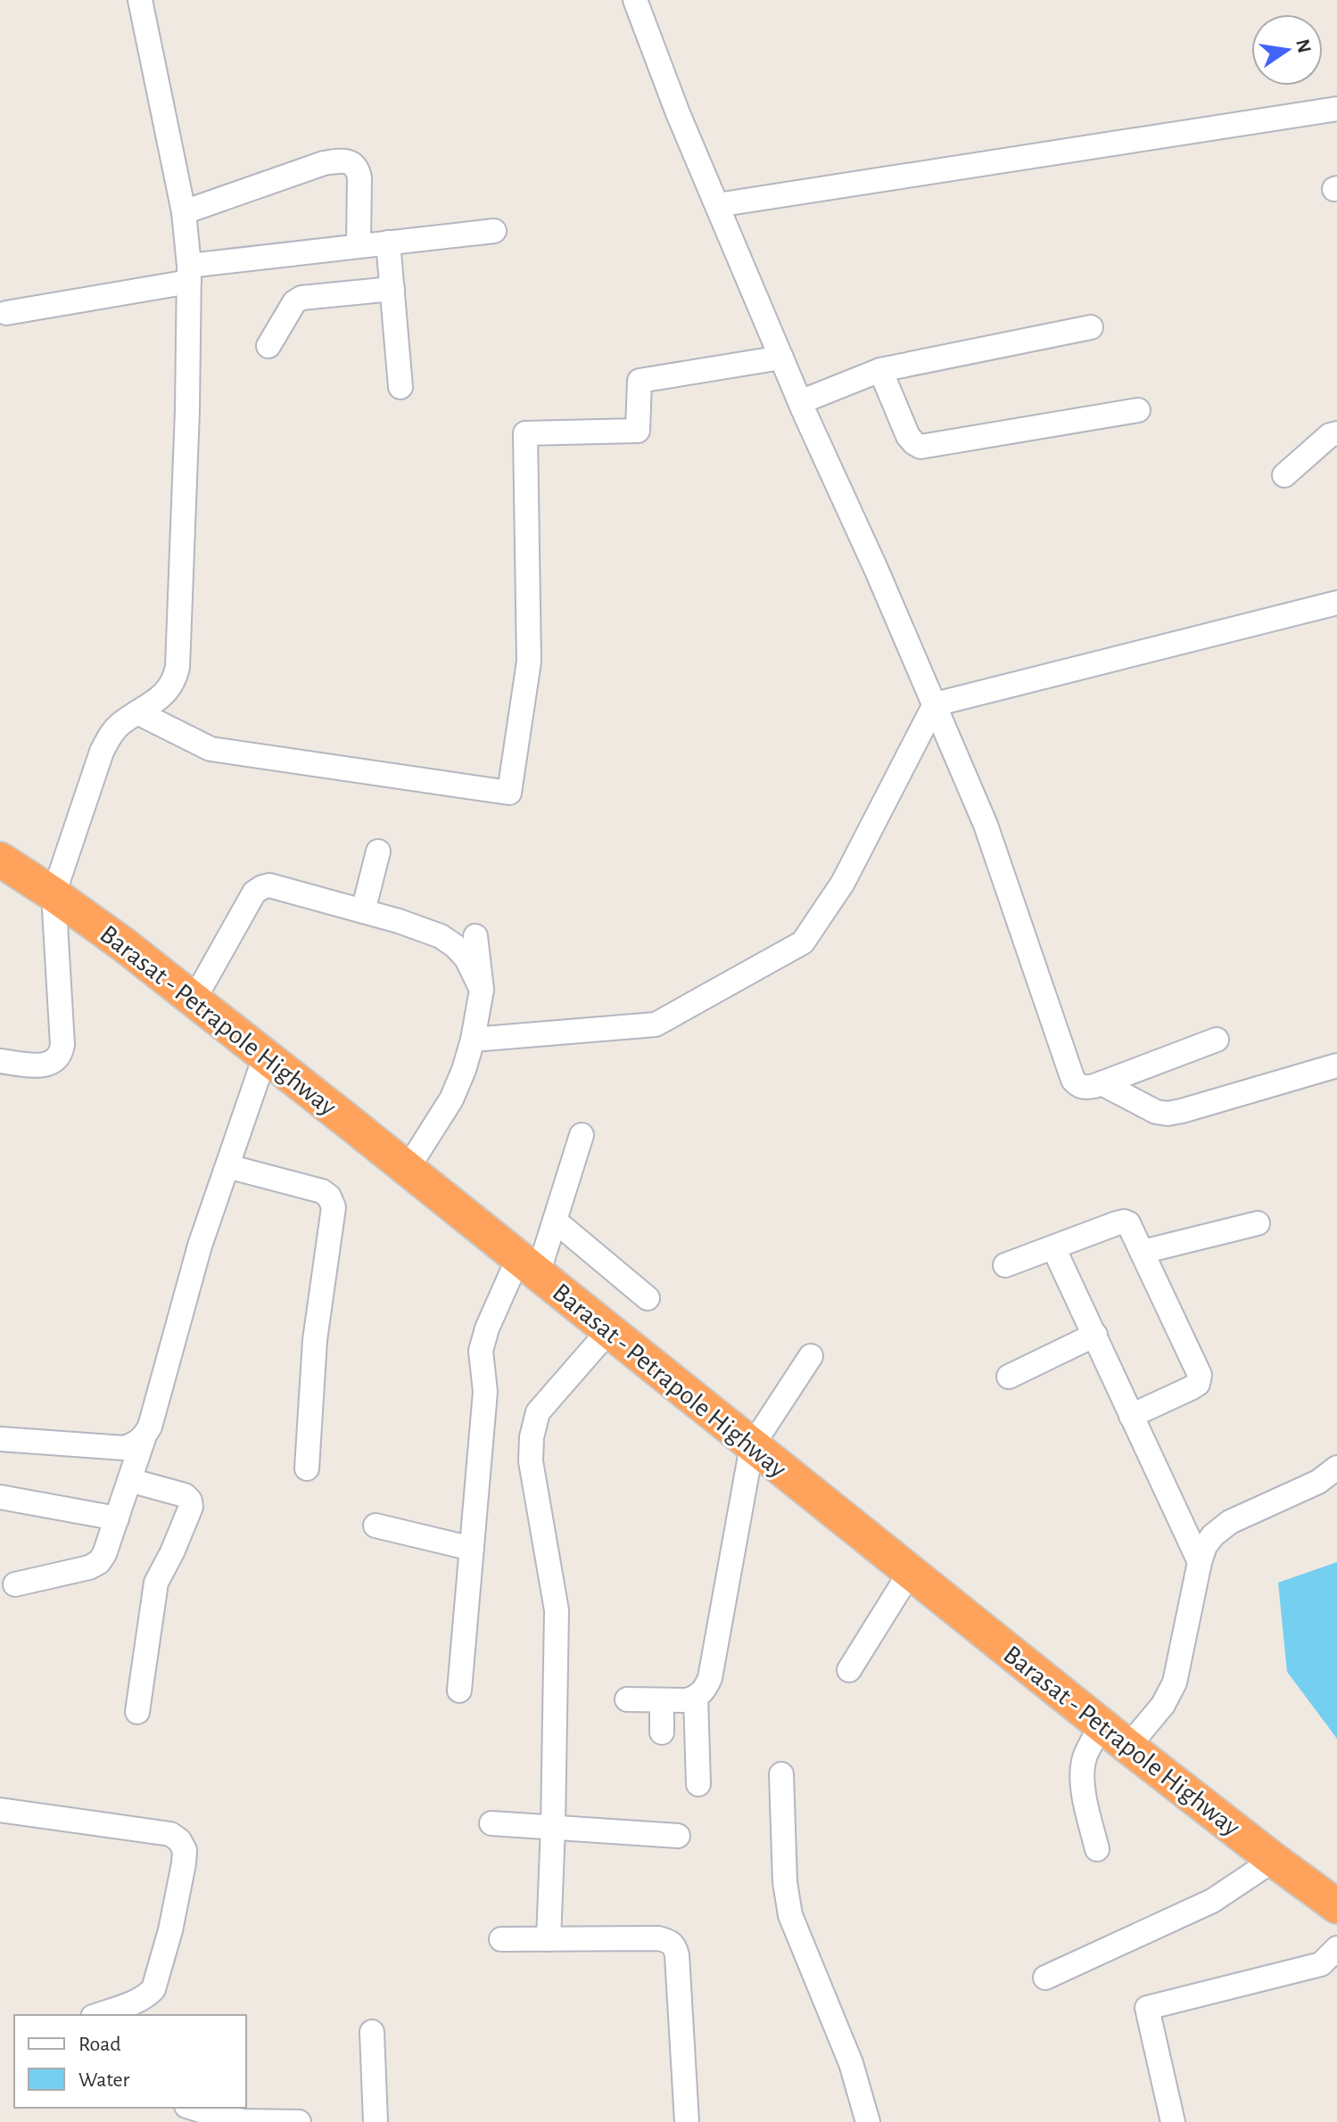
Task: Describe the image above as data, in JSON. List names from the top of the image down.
{
  "streets": {
    "highway": ["Barasat - Petrapole Highway"]
  },
  "legend": ["Road", "Water"],
  "north": "right"
}
